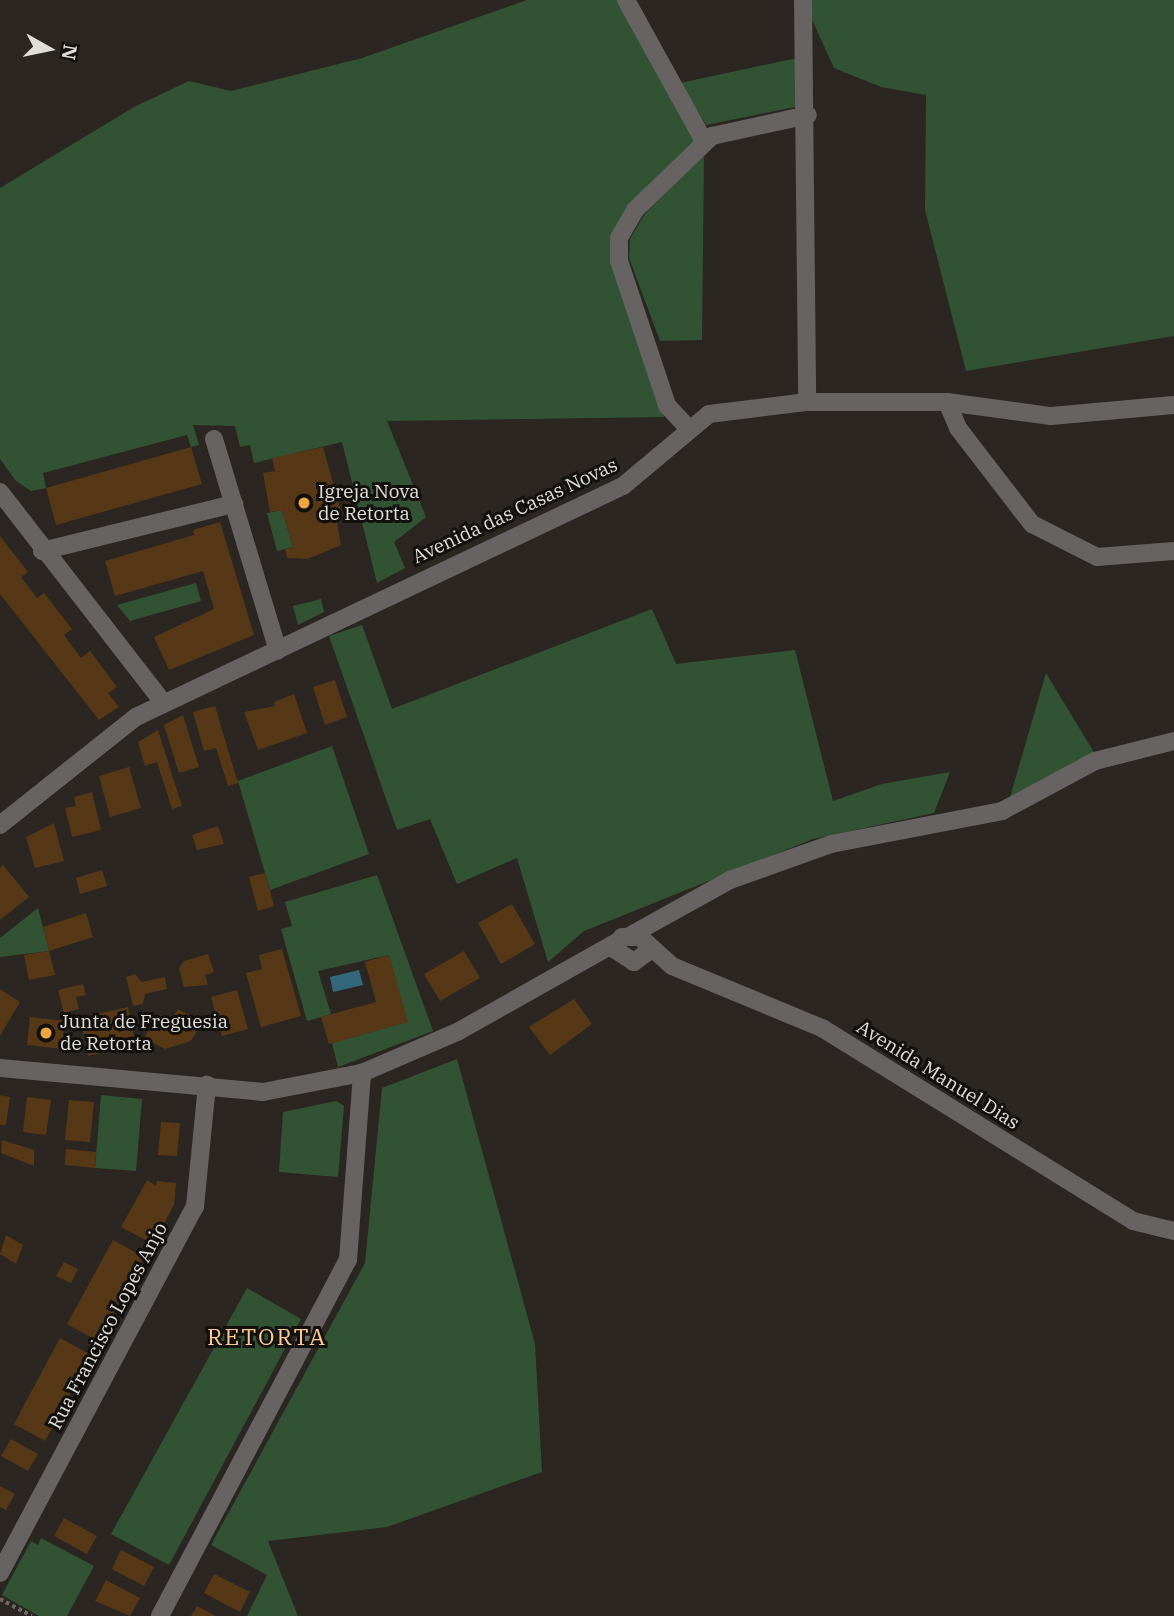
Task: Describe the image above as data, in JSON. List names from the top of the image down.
{
  "streets": {
    "street": ["Avenida das Casas Novas", "Avenida Manuel Dias", "Rua Francisco Lopes Anjo"]
  },
  "crossings": [
    ["Avenida Manuel Dias", "Rua Francisco Lopes Anjo"]
  ],
  "districts": ["RETORTA"],
  "places": ["Igreja Nova de Retorta", "Junta de Freguesia de Retorta"],
  "north": "right"
}
